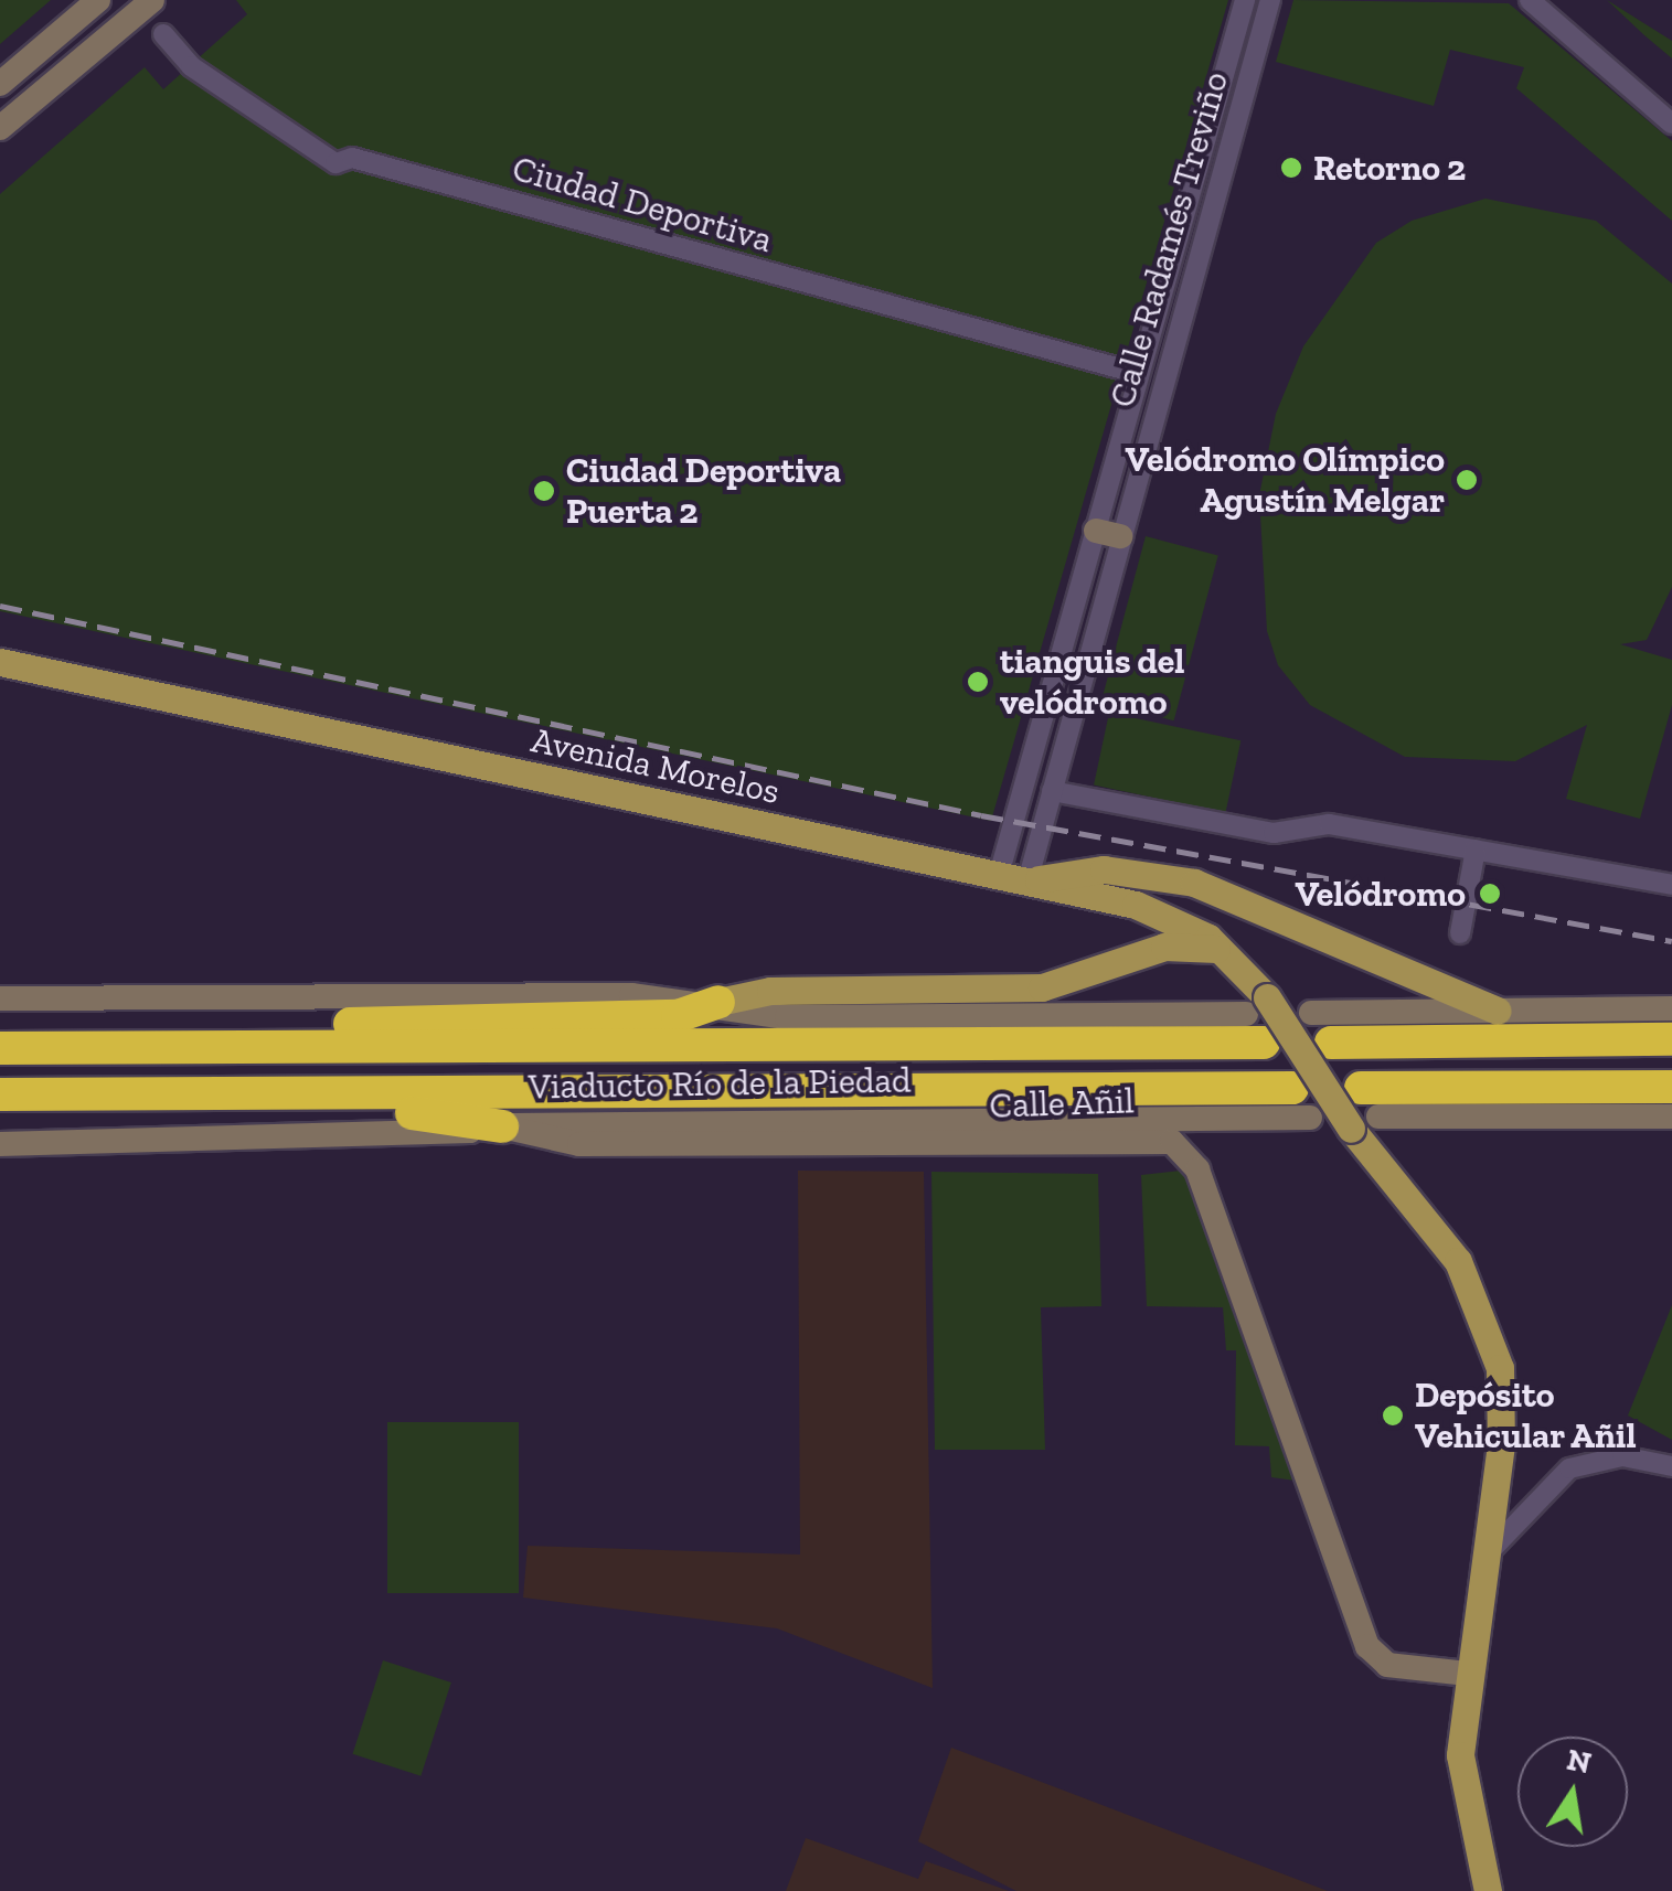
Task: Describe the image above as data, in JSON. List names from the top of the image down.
{
  "streets": {
    "highway": ["Viaducto Río de la Piedad"],
    "main road": ["Avenida Morelos", "Calle Añil"],
    "street": ["Ciudad Deportiva", "Calle Radamés Treviño"]
  },
  "crossings": [
    ["Ciudad Deportiva", "Calle Radamés Treviño"],
    ["Calle Radamés Treviño", "Avenida Morelos"],
    ["Avenida Morelos", "Viaducto Río de la Piedad"],
    ["Viaducto Río de la Piedad", "Calle Añil"]
  ],
  "places": [
    "Retorno 2",
    "Velódromo Olímpico Agustín Melgar",
    "Ciudad Deportiva Puerta 2",
    "tianguis del velódromo",
    "Velódromo",
    "Depósito Vehicular Añil"
  ],
  "north": "top"
}
